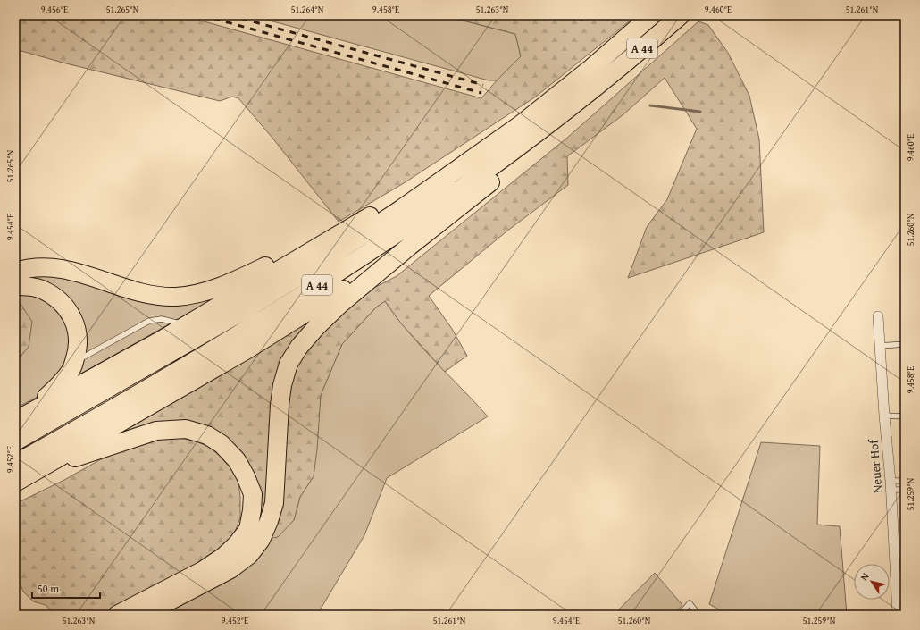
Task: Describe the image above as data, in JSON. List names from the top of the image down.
{
  "streets": {
    "highway": ["A 44"],
    "street": ["Neuer Hof"]
  },
  "scale_bar": "50 m",
  "north": "top left",
  "coordinates": [
    "9.456°E",
    "51.265°N",
    "51.264°N",
    "9.458°E",
    "51.263°N",
    "9.460°E",
    "51.261°N",
    "9.454°E",
    "51.260°N",
    "9.452°E",
    "51.259°N"
  ]
}
